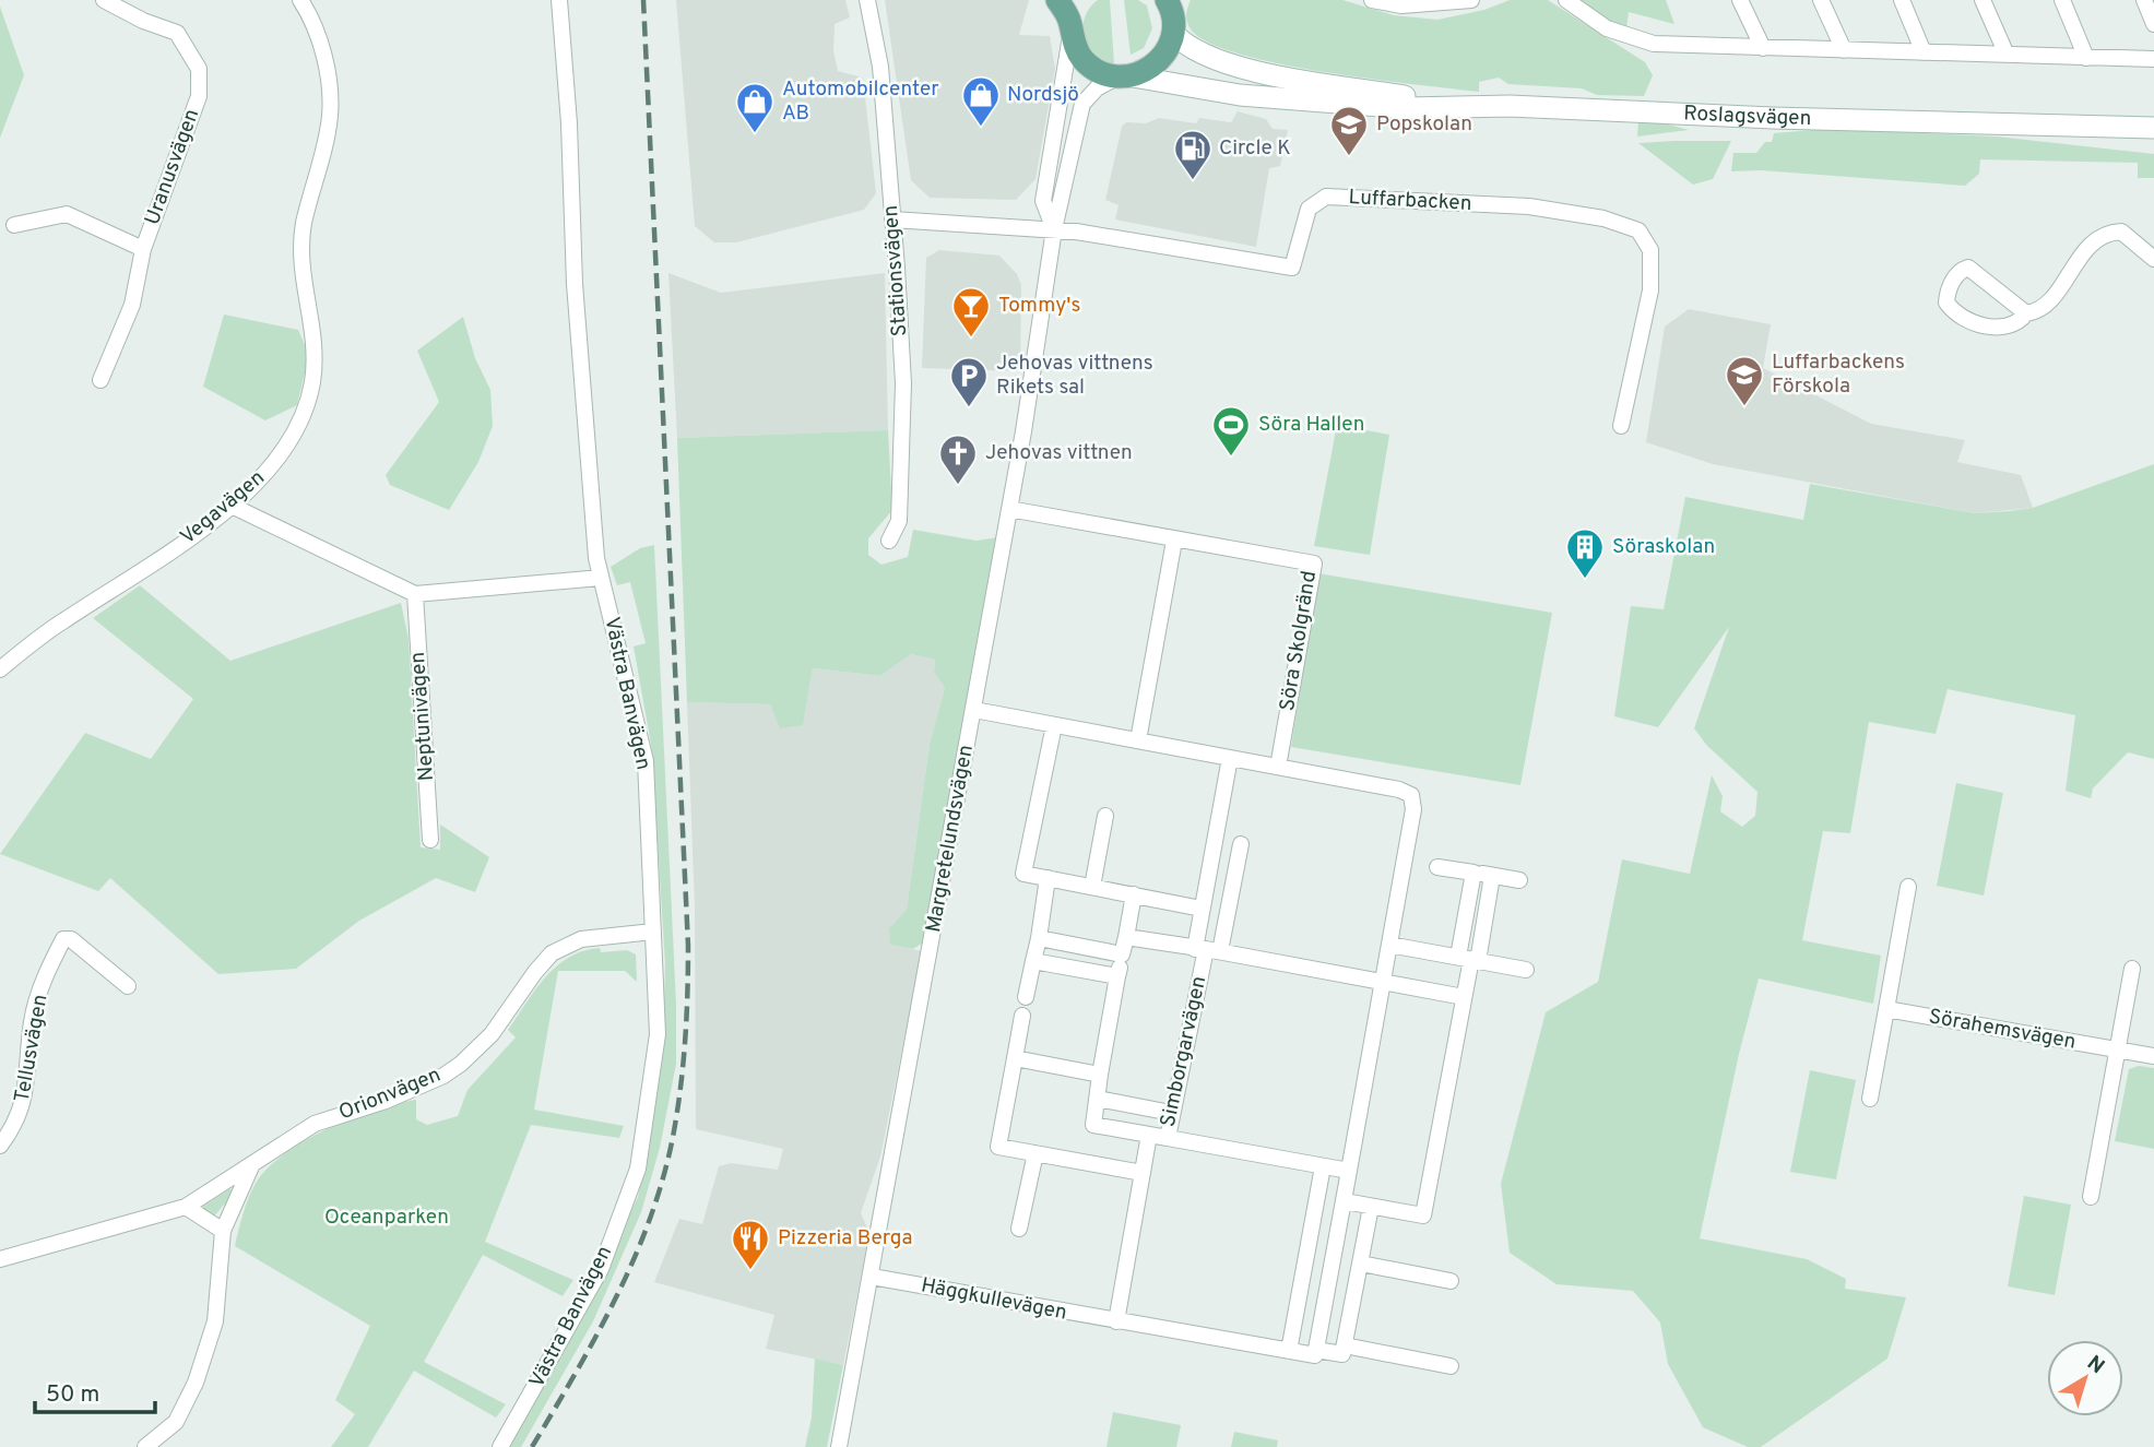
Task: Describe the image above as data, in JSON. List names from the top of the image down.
{
  "streets": {
    "main road": ["Roslagsvägen"],
    "street": [
      "Uranusvägen",
      "Luffarbacken",
      "Stationsvägen",
      "Vegavägen",
      "Söra Skolgränd",
      "Västra Banvägen",
      "Neptunivägen",
      "Margretelundsvägen",
      "Sörahemsvägen",
      "Tellusvägen",
      "Simborgarvägen",
      "Orionvägen",
      "Häggkullevägen"
    ]
  },
  "crossings": [
    ["Roslagsvägen", "Margretelundsvägen"],
    ["Luffarbacken", "Stationsvägen"],
    ["Luffarbacken", "Margretelundsvägen"],
    ["Söra Skolgränd", "Margretelundsvägen"],
    ["Västra Banvägen", "Orionvägen"],
    ["Margretelundsvägen", "Häggkullevägen"]
  ],
  "parks": ["Oceanparken"],
  "places": {
    "shop": ["Nordsjö", "Automobilcenter AB"],
    "school or university": ["Popskolan", "Luffarbackens Förskola"],
    "fuel station": ["Circle K"],
    "bar": ["Tommy's"],
    "parking": ["Jehovas vittnens Rikets sal"],
    "sports": ["Söra Hallen"],
    "church": ["Jehovas vittnen"],
    "building": ["Söraskolan"],
    "restaurant": ["Pizzeria Berga"]
  },
  "scale_bar": "50 m",
  "north": "top right"
}
